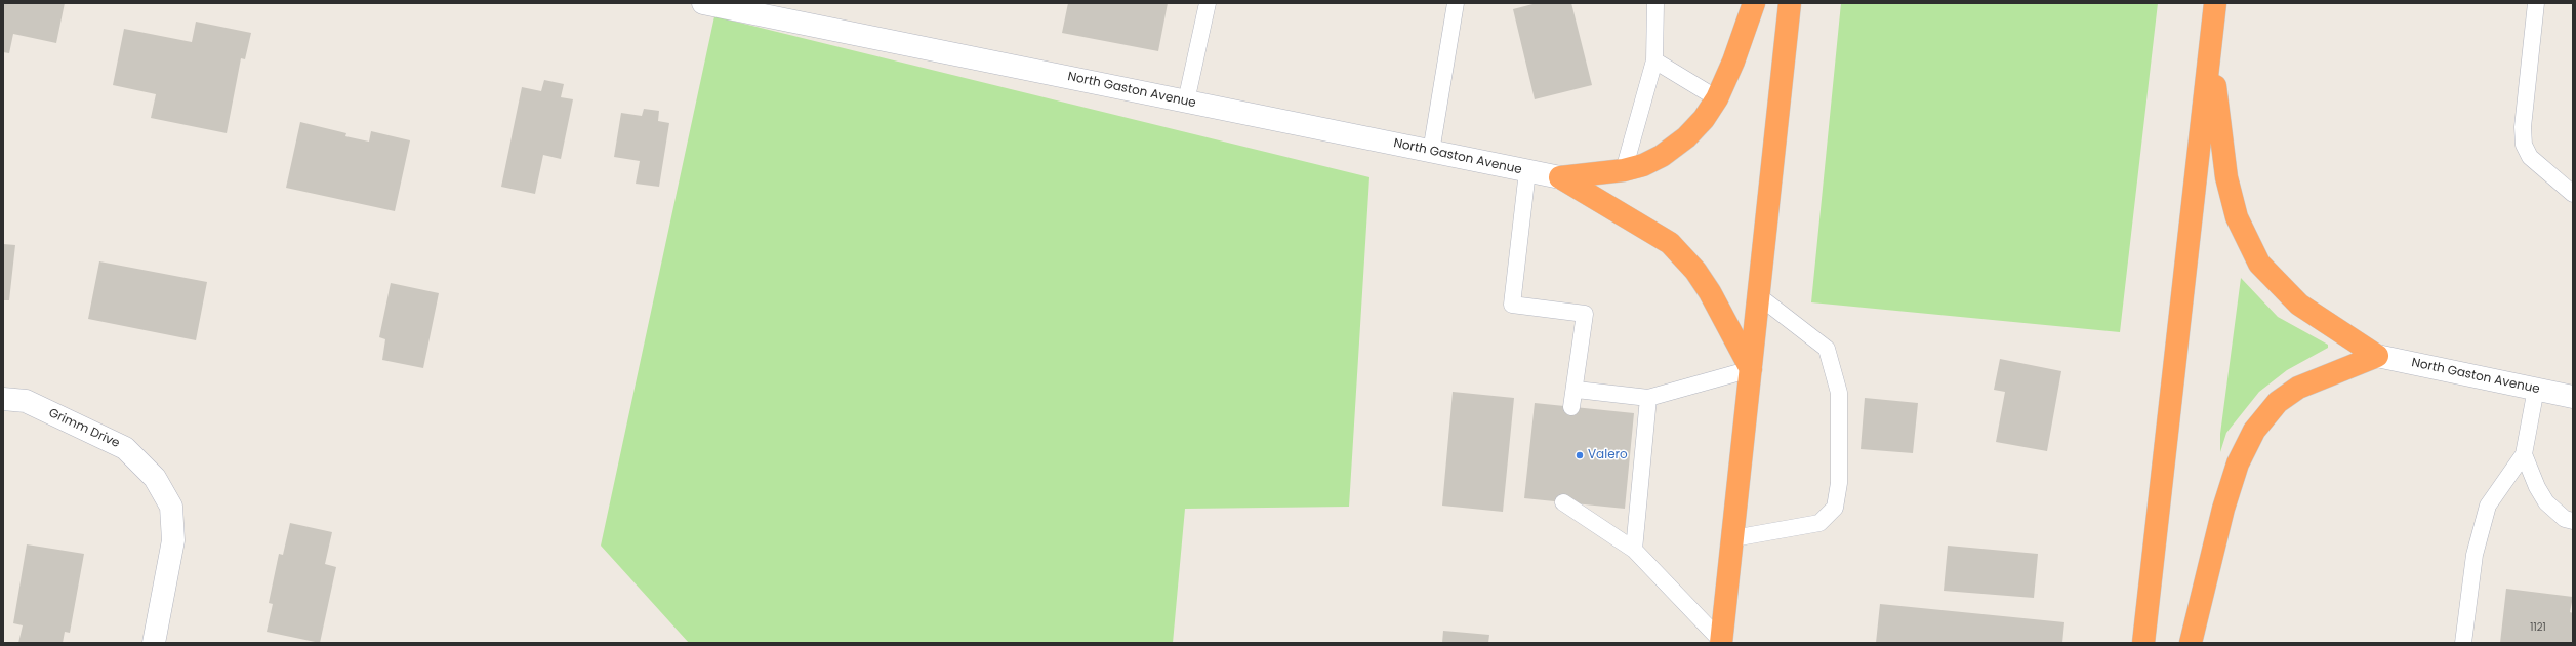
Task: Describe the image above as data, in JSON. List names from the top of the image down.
{
  "streets": {
    "street": ["North Gaston Avenue", "Grimm Drive"]
  },
  "places": ["Valero"],
  "house_numbers": ["1121"]
}
